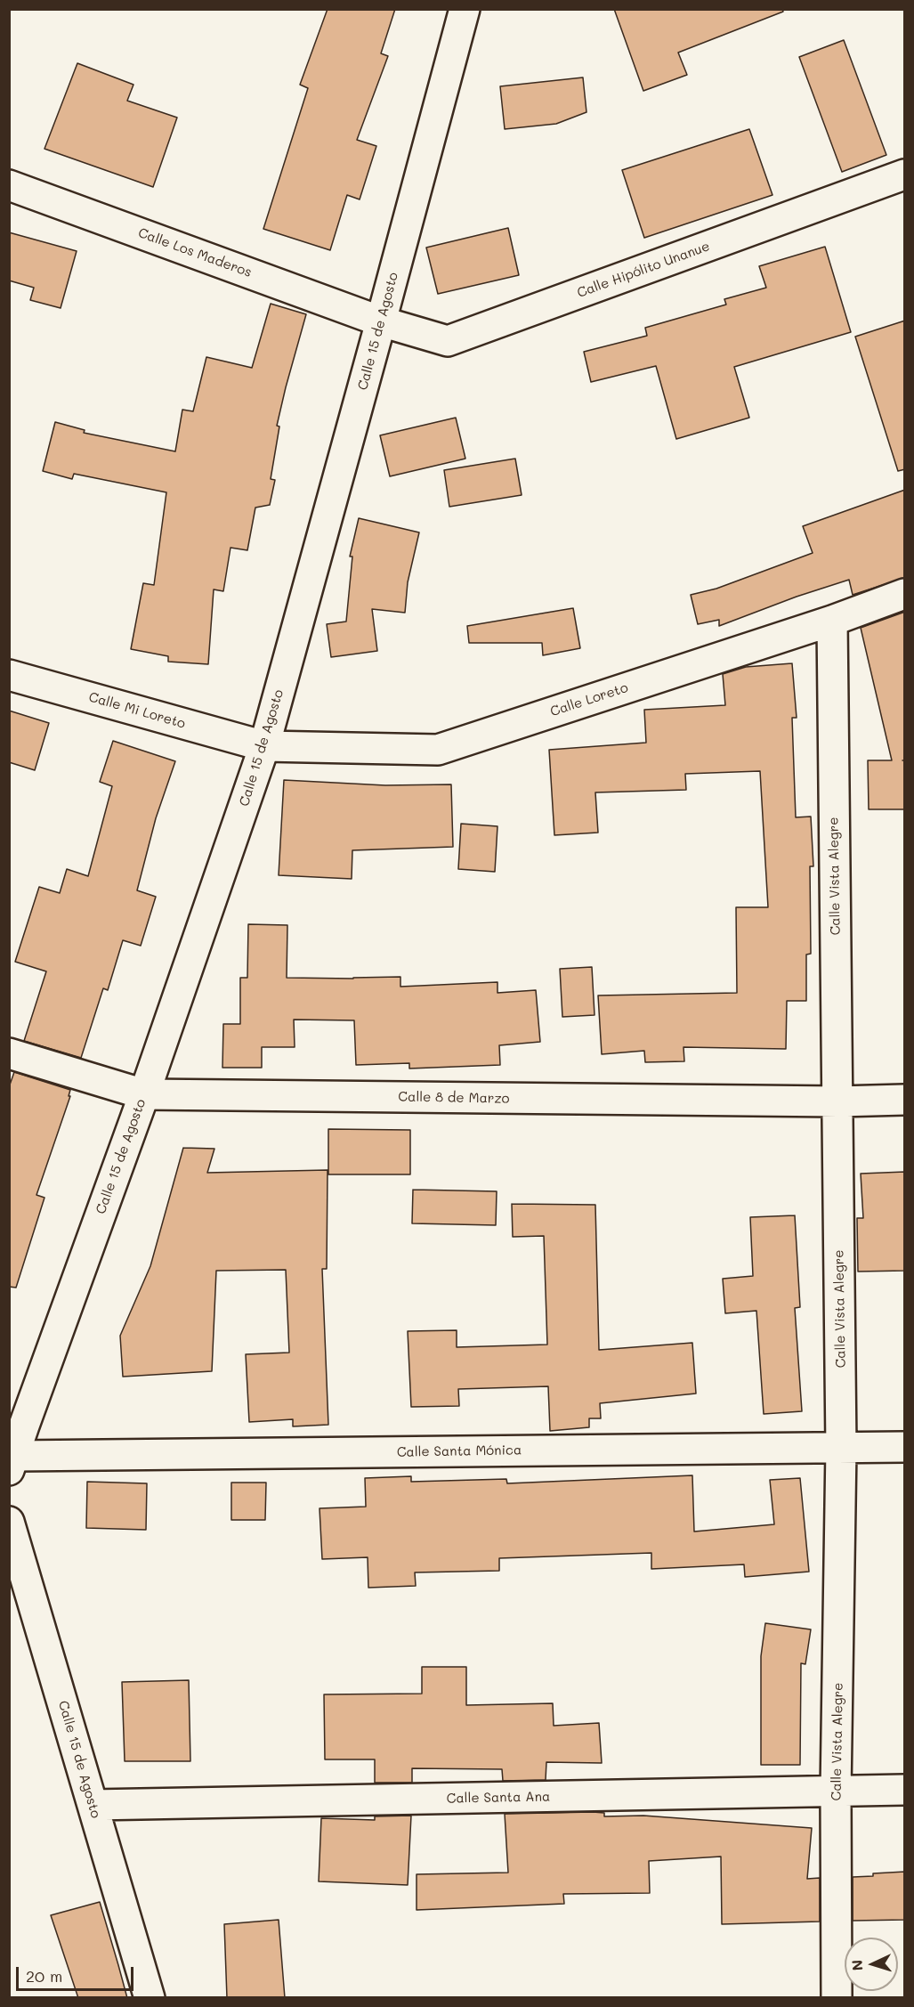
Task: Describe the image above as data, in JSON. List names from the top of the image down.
{
  "streets": {
    "street": [
      "Calle Los Maderos",
      "Calle Hipólito Unanue",
      "Calle 15 de Agosto",
      "Calle Loreto",
      "Calle Mi Loreto",
      "Calle Vista Alegre",
      "Calle 8 de Marzo",
      "Calle Santa Mónica",
      "Calle Santa Ana"
    ]
  },
  "crossings": [
    ["Calle Los Maderos", "Calle Hipólito Unanue"],
    ["Calle Los Maderos", "Calle 15 de Agosto"],
    ["Calle Hipólito Unanue", "Calle 15 de Agosto"],
    ["Calle 15 de Agosto", "Calle Loreto"],
    ["Calle 15 de Agosto", "Calle Mi Loreto"],
    ["Calle 15 de Agosto", "Calle 8 de Marzo"],
    ["Calle 15 de Agosto", "Calle Santa Mónica"],
    ["Calle 15 de Agosto", "Calle Santa Ana"],
    ["Calle Loreto", "Calle Mi Loreto"],
    ["Calle Loreto", "Calle Vista Alegre"],
    ["Calle Vista Alegre", "Calle 8 de Marzo"],
    ["Calle Vista Alegre", "Calle Santa Mónica"],
    ["Calle Vista Alegre", "Calle Santa Ana"]
  ],
  "scale_bar": "20 m",
  "north": "left"
}
